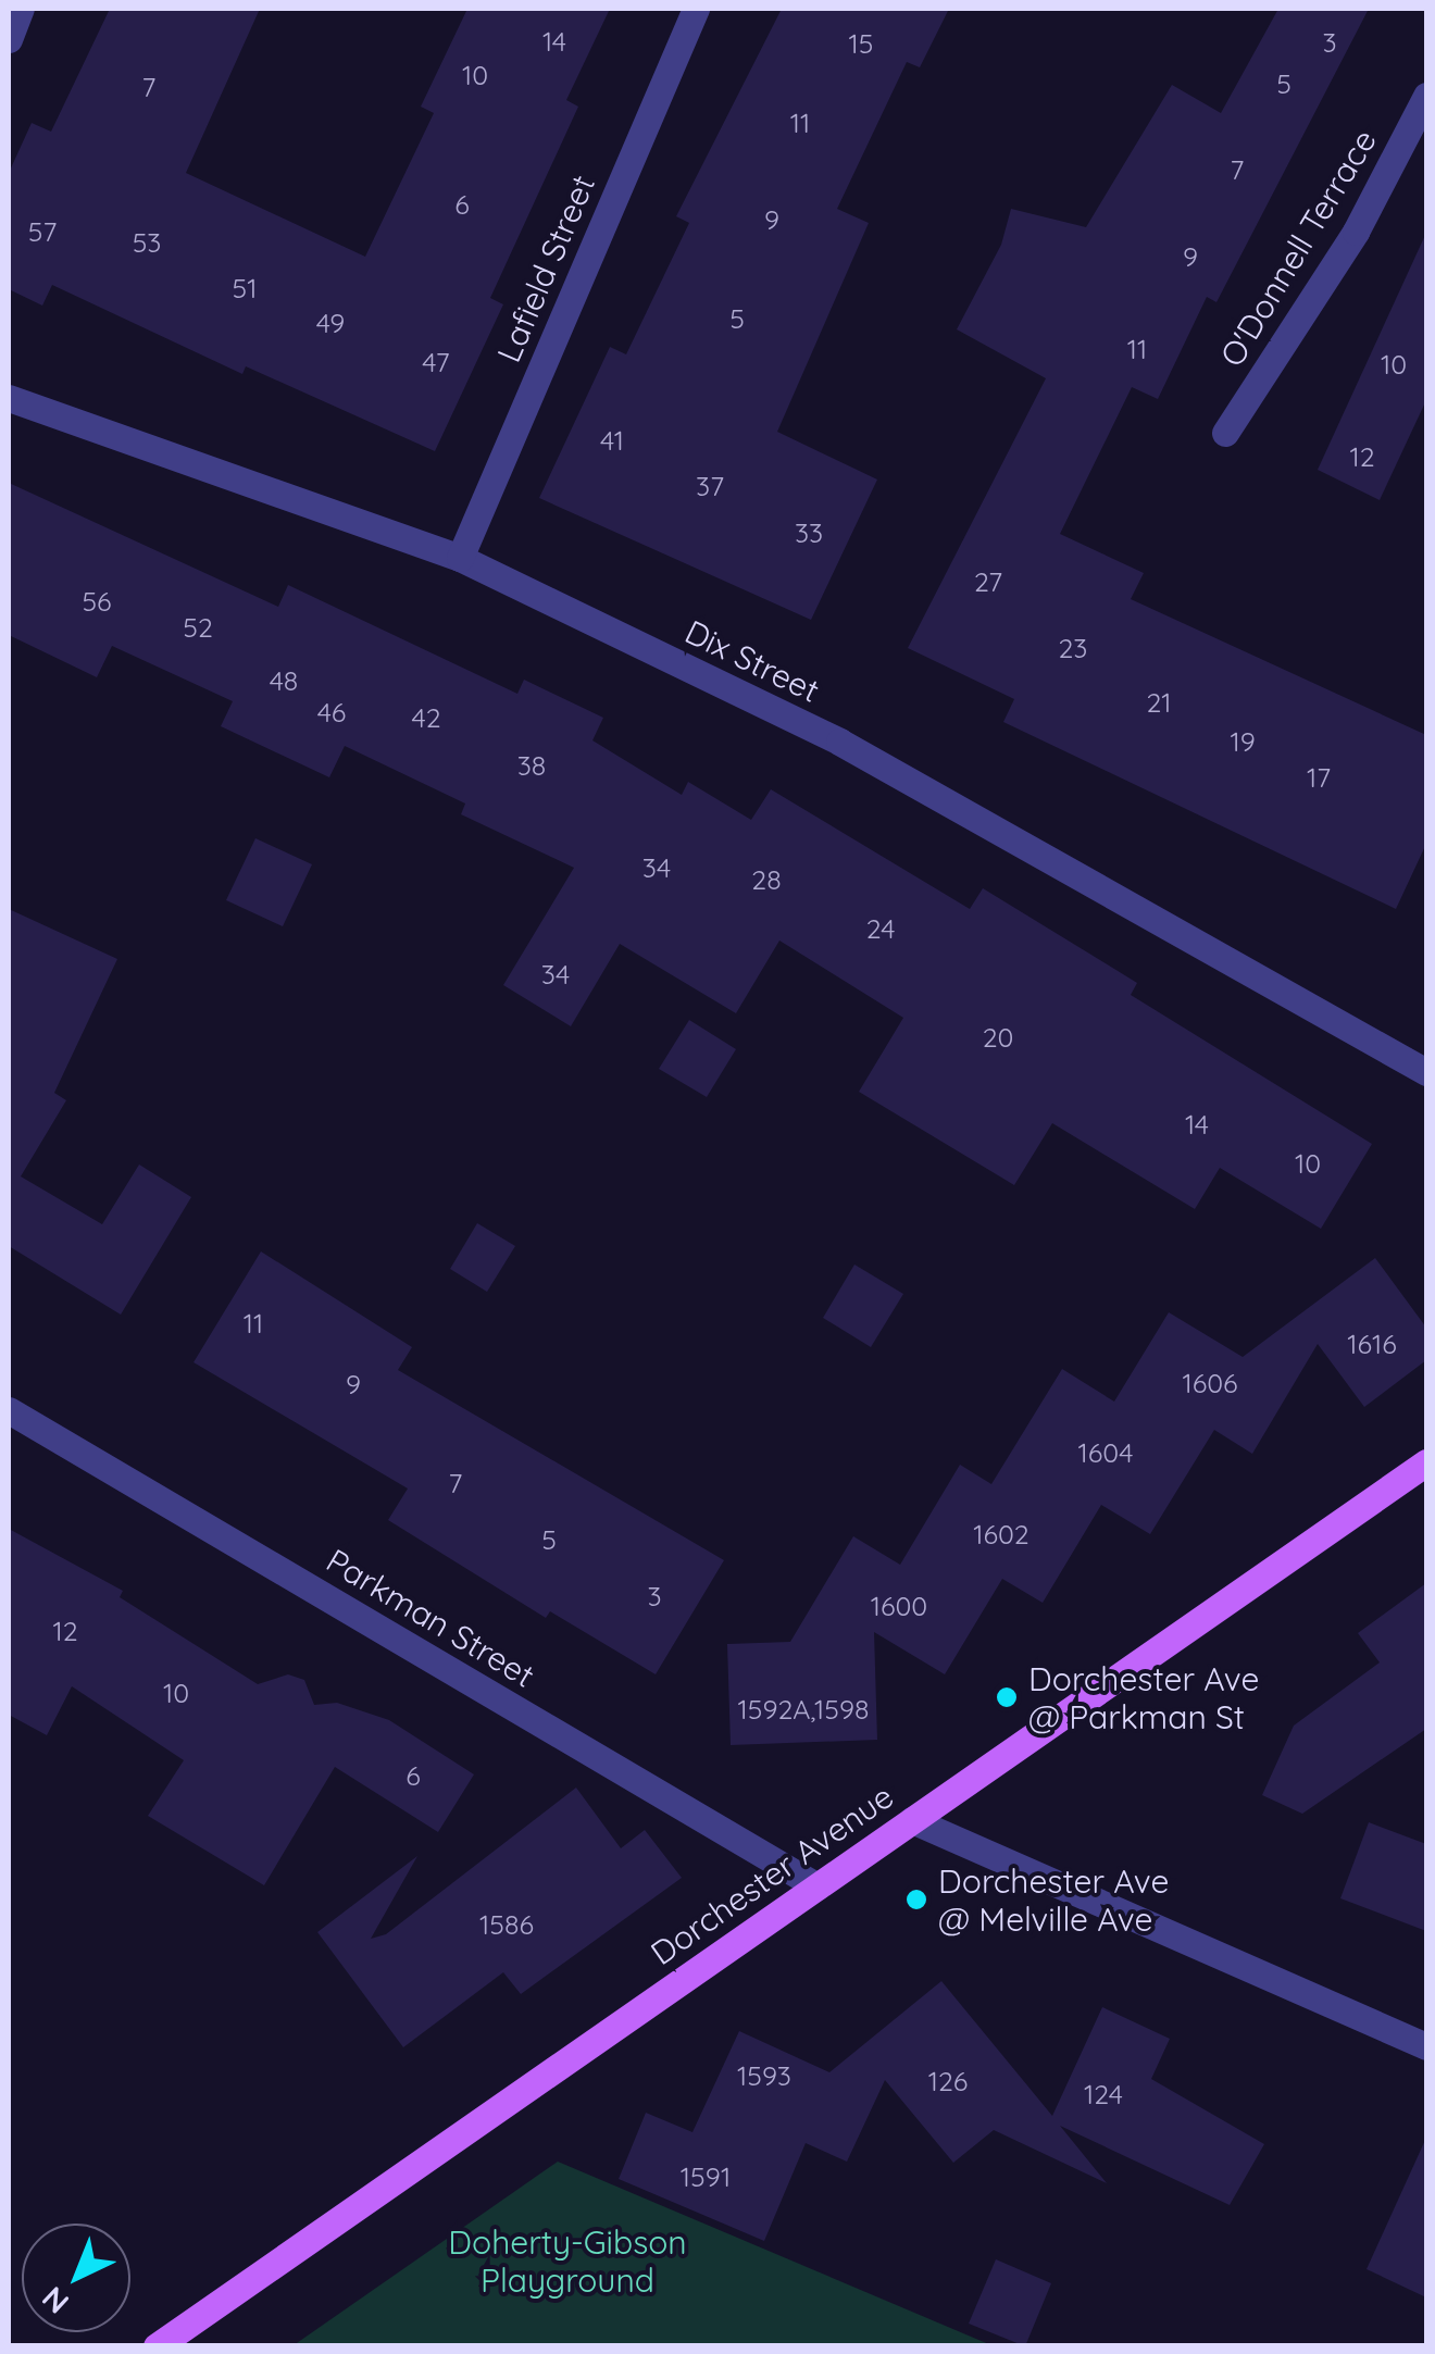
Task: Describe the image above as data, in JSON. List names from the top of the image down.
{
  "streets": {
    "main road": ["Dorchester Avenue"],
    "street": [
      "O'Donnell Terrace",
      "Lafield Street",
      "Dix Street",
      "Parkman Street"
    ]
  },
  "crossings": [
    ["Lafield Street", "Dix Street"],
    ["Parkman Street", "Dorchester Avenue"]
  ],
  "parks": ["Doherty-Gibson Playground"],
  "places": ["Dorchester Ave @ Parkman St", "Dorchester Ave @ Melville Ave"],
  "house_numbers": [
    "14",
    "3",
    "15",
    "10",
    "5",
    "7",
    "11",
    "7",
    "6",
    "9",
    "57",
    "53",
    "9",
    "51",
    "5",
    "49",
    "11",
    "47",
    "10",
    "41",
    "12",
    "37",
    "33",
    "27",
    "56",
    "52",
    "23",
    "48",
    "21",
    "46",
    "42",
    "19",
    "38",
    "17",
    "34",
    "28",
    "24",
    "34",
    "20",
    "14",
    "10",
    "11",
    "1616",
    "1606",
    "9",
    "1604",
    "7",
    "1602",
    "5",
    "3",
    "1600",
    "12",
    "10",
    "1592A,1598",
    "6",
    "1586",
    "1593",
    "126",
    "124",
    "1591"
  ],
  "north": "bottom left"
}
